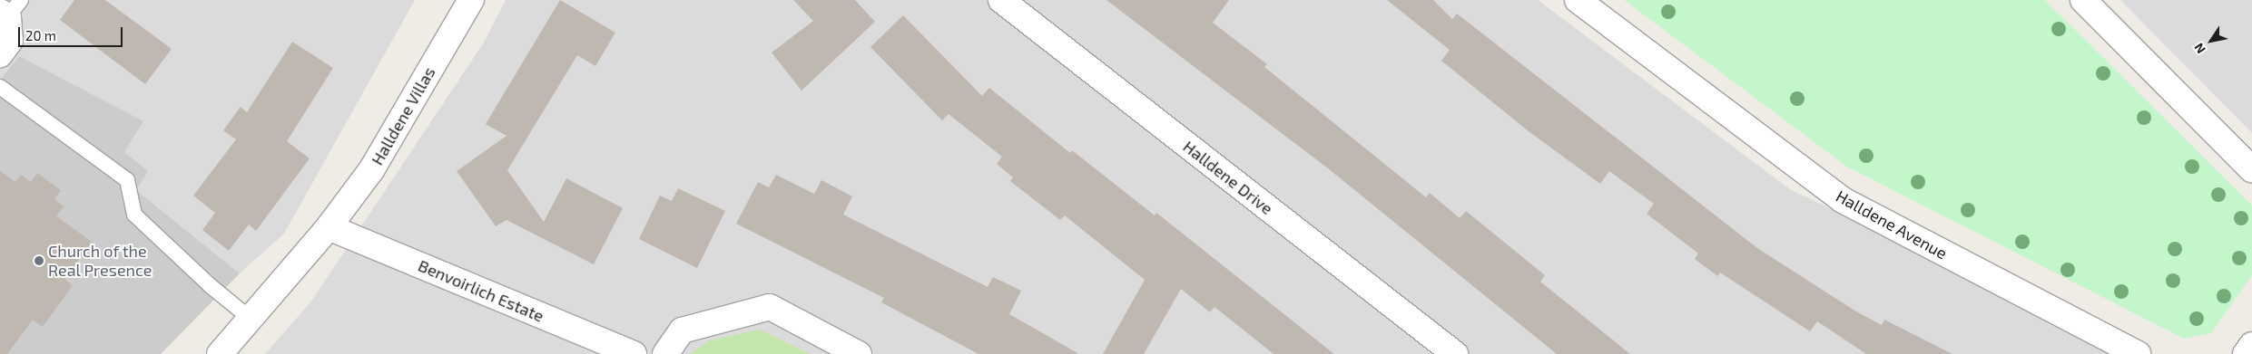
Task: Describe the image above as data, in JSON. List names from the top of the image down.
{
  "streets": {
    "street": [
      "Halldene Villas",
      "Halldene Drive",
      "Halldene Avenue",
      "Benvoirlich Estate"
    ]
  },
  "crossings": [
    ["Halldene Villas", "Benvoirlich Estate"]
  ],
  "places": ["Church of the Real Presence"],
  "scale_bar": "20 m",
  "north": "bottom left"
}
